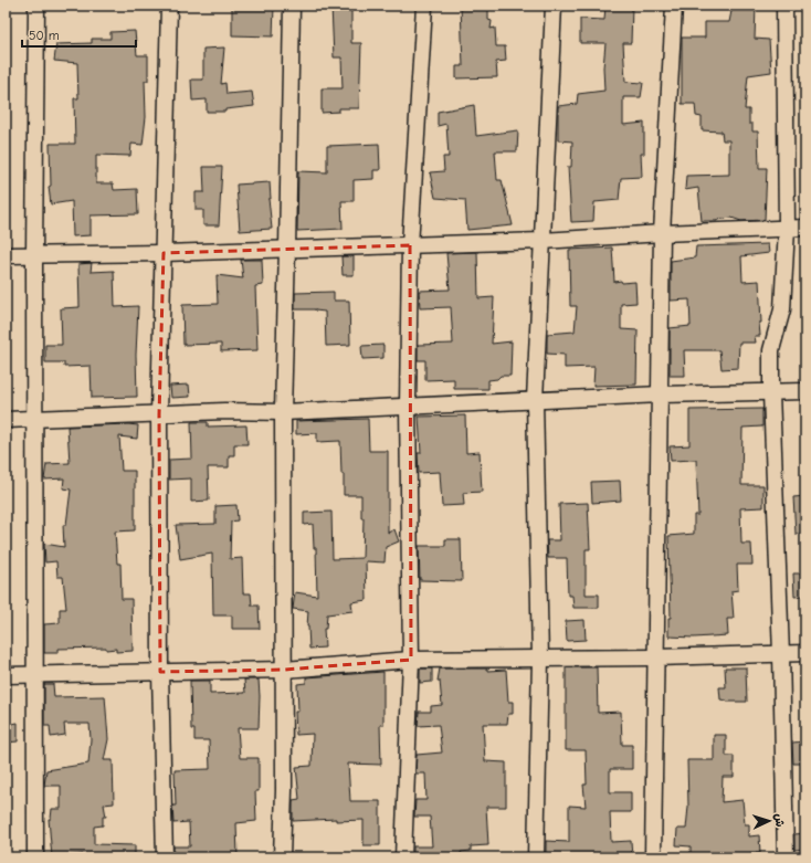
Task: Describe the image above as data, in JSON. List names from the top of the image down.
{
  "scale_bar": "50 m",
  "north": "right"
}
